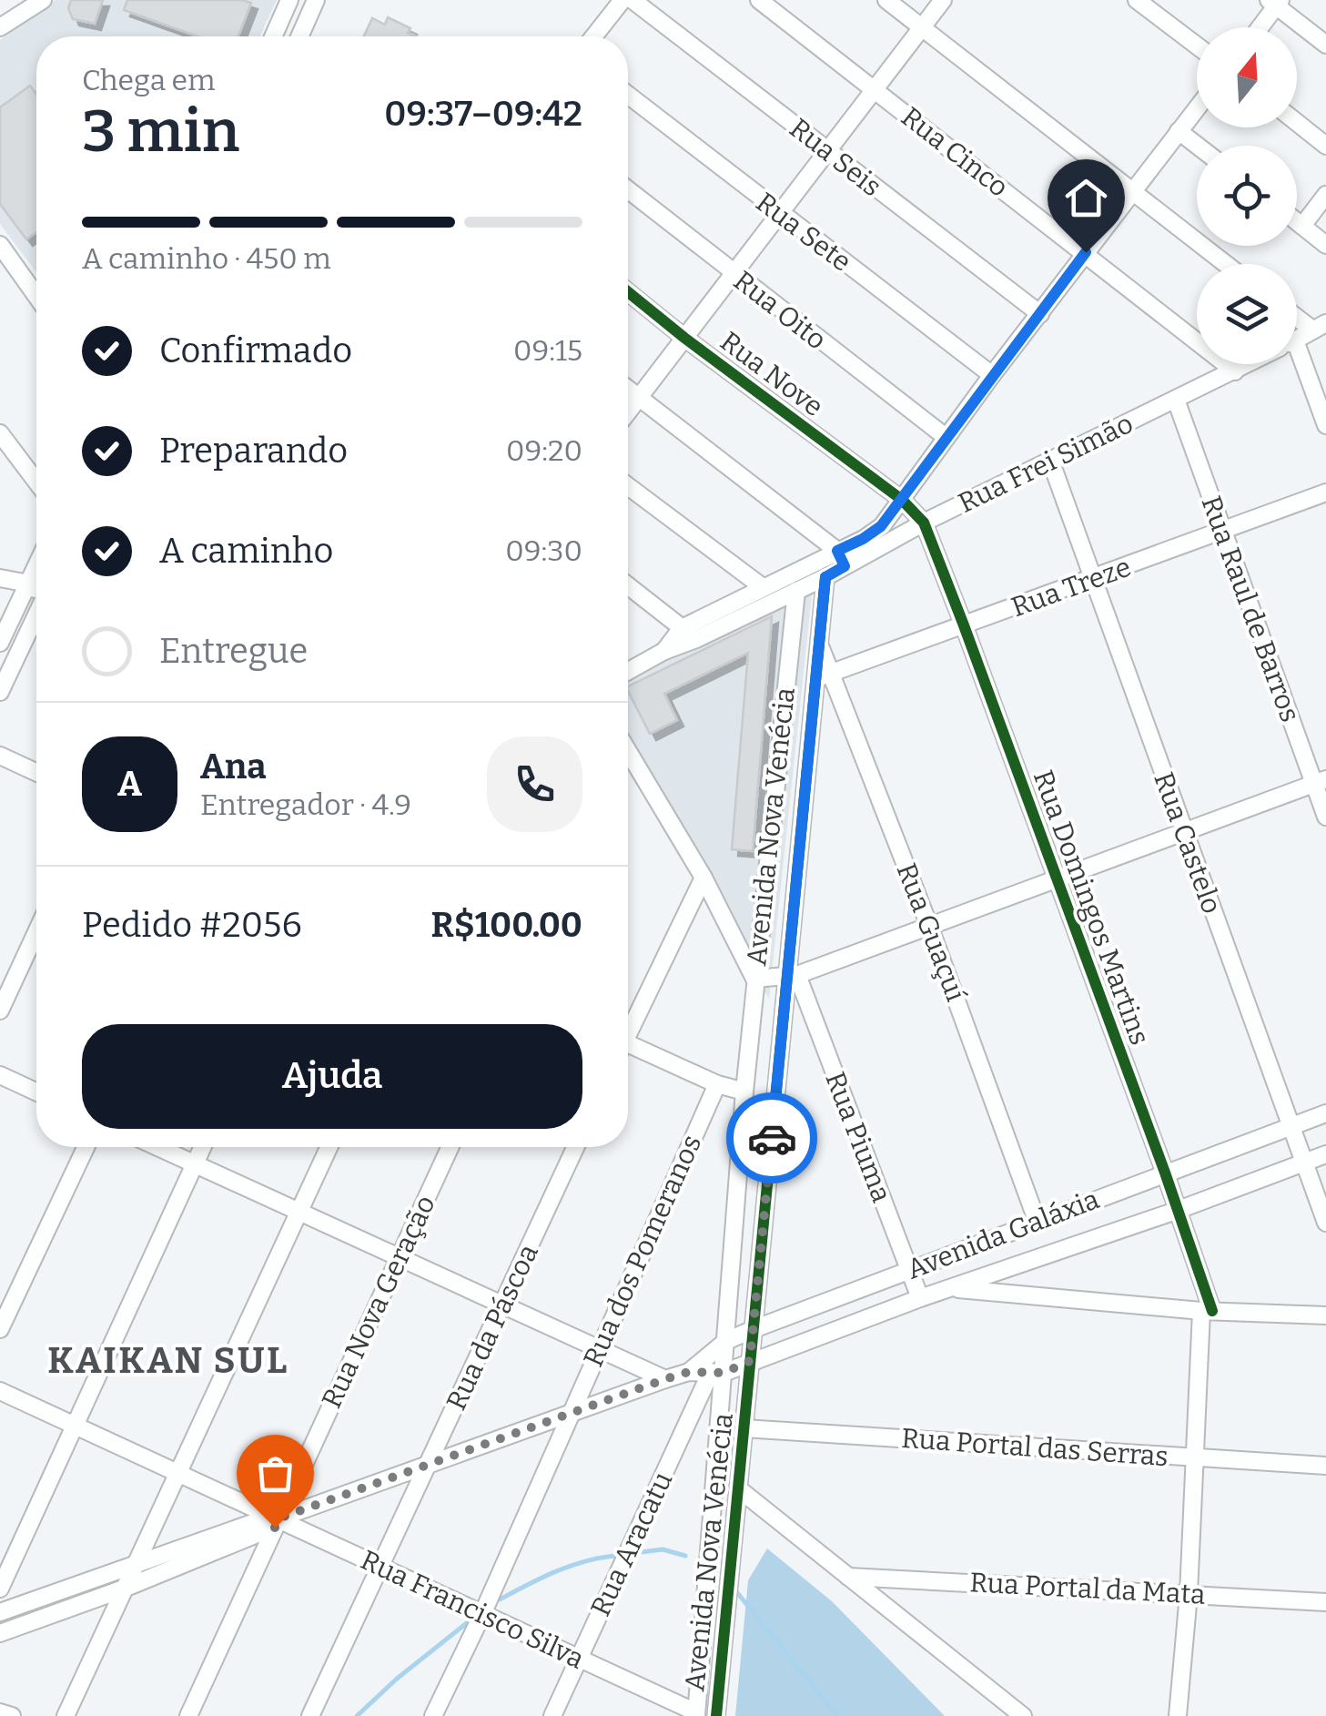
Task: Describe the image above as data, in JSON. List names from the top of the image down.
{
  "streets": {
    "street": [
      "Rua Cinco",
      "Rua Seis",
      "Rua Sete",
      "Rua Oito",
      "Rua Nove",
      "Rua Frei Simão",
      "Rua Treze",
      "Rua Raul de Barros",
      "Avenida Nova Venécia",
      "Rua Castelo",
      "Rua Domingos Martins",
      "Rua Guaçuí",
      "Rua Piuma",
      "Avenida Galáxia",
      "Rua dos Pomeranos",
      "Rua Nova Geração",
      "Rua da Páscoa",
      "Rua Portal das Serras",
      "Rua Aracatu",
      "Rua Portal da Mata",
      "Rua Francisco Silva"
    ]
  },
  "crossings": [
    ["Rua Cinco", "Rua Frei Simão"],
    ["Rua Nove", "Rua Frei Simão"],
    ["Rua Nove", "Rua Domingos Martins"],
    ["Rua Frei Simão", "Rua Raul de Barros"],
    ["Rua Frei Simão", "Avenida Nova Venécia"],
    ["Rua Frei Simão", "Rua Castelo"],
    ["Rua Frei Simão", "Rua Domingos Martins"],
    ["Rua Treze", "Rua Raul de Barros"],
    ["Rua Treze", "Avenida Nova Venécia"],
    ["Rua Treze", "Rua Castelo"],
    ["Rua Treze", "Rua Domingos Martins"],
    ["Rua Treze", "Rua Guaçuí"],
    ["Avenida Nova Venécia", "Rua Guaçuí"],
    ["Avenida Nova Venécia", "Rua Piuma"],
    ["Avenida Nova Venécia", "Avenida Galáxia"],
    ["Avenida Nova Venécia", "Rua Portal das Serras"],
    ["Avenida Nova Venécia", "Rua Aracatu"],
    ["Avenida Nova Venécia", "Rua Francisco Silva"],
    ["Rua Castelo", "Avenida Galáxia"],
    ["Rua Domingos Martins", "Avenida Galáxia"],
    ["Rua Guaçuí", "Avenida Galáxia"],
    ["Rua Piuma", "Avenida Galáxia"],
    ["Avenida Galáxia", "Rua Aracatu"],
    ["Rua dos Pomeranos", "Rua Francisco Silva"],
    ["Rua Nova Geração", "Rua Francisco Silva"],
    ["Rua da Páscoa", "Rua Francisco Silva"],
    ["Rua Aracatu", "Rua Francisco Silva"]
  ],
  "districts": ["KAIKAN SUL"],
  "north": "top",
  "page": {
    "heading": ["3 min", "Chega em", "09:37–09:42"],
    "panel": [
      "Ana",
      "Entregador · 4.9",
      "Pedido #2056",
      "R$100.00"
    ],
    "bar": "A caminho · 450 m",
    "list": [
      ["Confirmado", "09:15"],
      ["Preparando", "09:20"],
      ["A caminho", "09:30"],
      "Entregue"
    ],
    "round": "A",
    "buttons": "Ajuda"
  }
}
